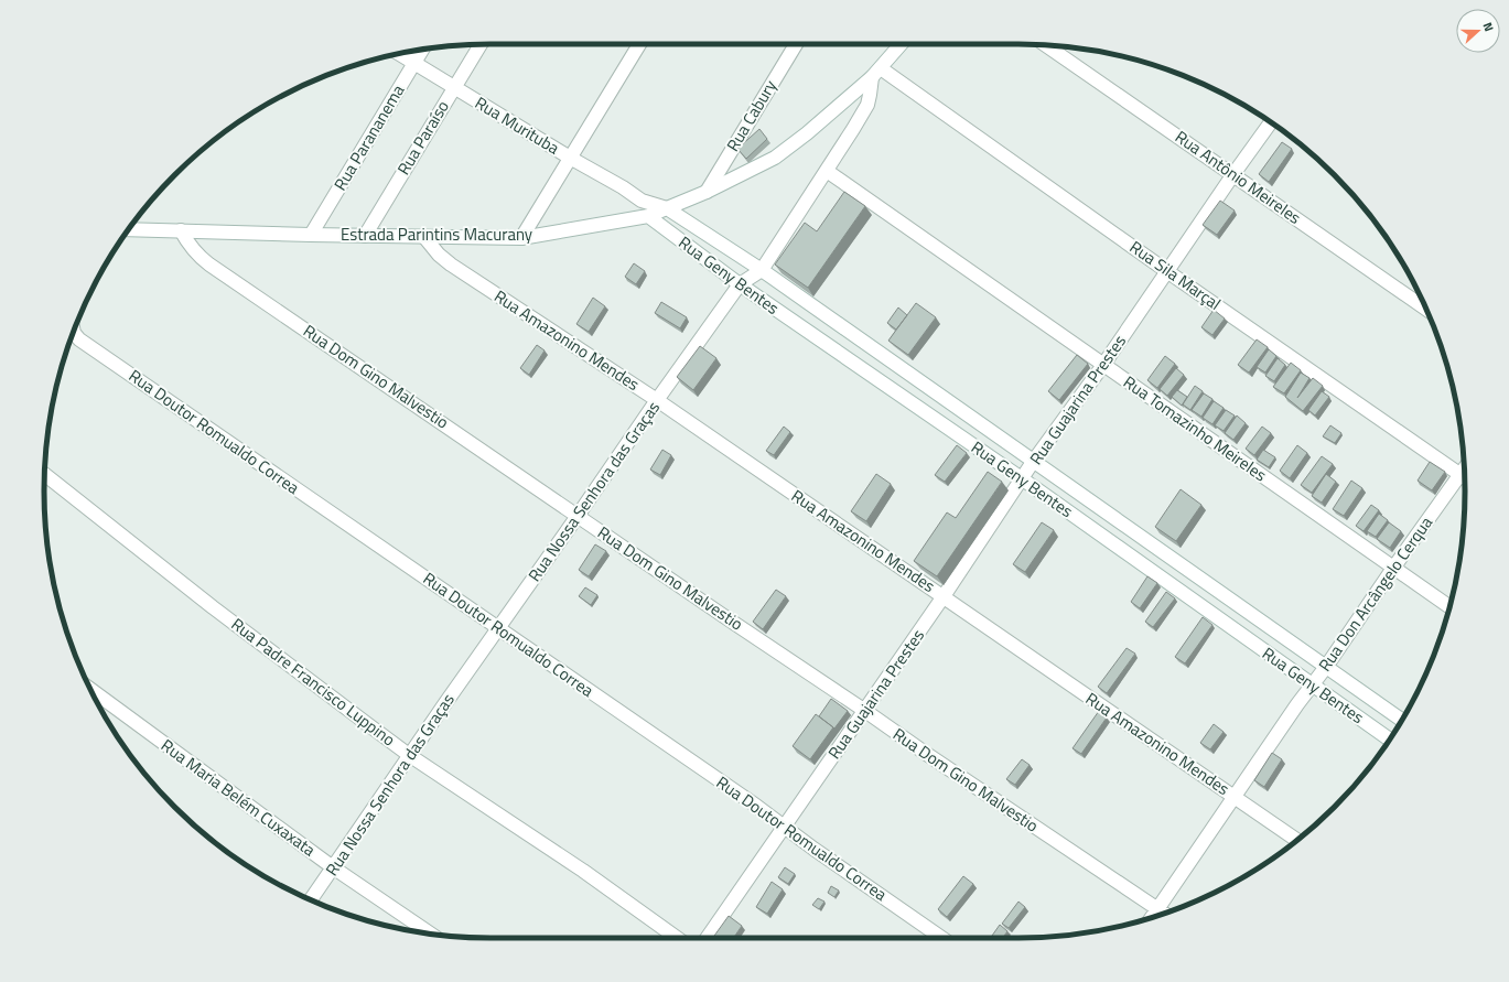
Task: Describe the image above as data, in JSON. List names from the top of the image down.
{
  "streets": {
    "street": [
      "Rua Cabury",
      "Rua Murituba",
      "Rua Parananema",
      "Rua Paraíso",
      "Rua Antônio Meireles",
      "Estrada Parintins Macurany",
      "Rua Geny Bentes",
      "Rua Sila Marçal",
      "Rua Amazonino Mendes",
      "Rua Dom Gino Malvestio",
      "Rua Guajarina Prestes",
      "Rua Tomazinho Meireles",
      "Rua Doutor Romualdo Correa",
      "Rua Nossa Senhora das Graças",
      "Rua Don Arcângelo Cerqua",
      "Rua Padre Francisco Luppino",
      "Rua Maria Belém Cuxaxata"
    ]
  },
  "crossings": [
    ["Rua Cabury", "Estrada Parintins Macurany"],
    ["Rua Murituba", "Rua Parananema"],
    ["Rua Murituba", "Rua Paraíso"],
    ["Rua Murituba", "Estrada Parintins Macurany"],
    ["Rua Murituba", "Rua Geny Bentes"],
    ["Rua Parananema", "Estrada Parintins Macurany"],
    ["Rua Paraíso", "Estrada Parintins Macurany"],
    ["Rua Antônio Meireles", "Rua Guajarina Prestes"],
    ["Estrada Parintins Macurany", "Rua Geny Bentes"],
    ["Estrada Parintins Macurany", "Rua Sila Marçal"],
    ["Estrada Parintins Macurany", "Rua Amazonino Mendes"],
    ["Estrada Parintins Macurany", "Rua Dom Gino Malvestio"],
    ["Estrada Parintins Macurany", "Rua Nossa Senhora das Graças"],
    ["Rua Geny Bentes", "Rua Guajarina Prestes"],
    ["Rua Geny Bentes", "Rua Nossa Senhora das Graças"],
    ["Rua Geny Bentes", "Rua Don Arcângelo Cerqua"],
    ["Rua Sila Marçal", "Rua Guajarina Prestes"],
    ["Rua Sila Marçal", "Rua Nossa Senhora das Graças"],
    ["Rua Amazonino Mendes", "Rua Guajarina Prestes"],
    ["Rua Amazonino Mendes", "Rua Nossa Senhora das Graças"],
    ["Rua Amazonino Mendes", "Rua Don Arcângelo Cerqua"],
    ["Rua Dom Gino Malvestio", "Rua Guajarina Prestes"],
    ["Rua Dom Gino Malvestio", "Rua Nossa Senhora das Graças"],
    ["Rua Dom Gino Malvestio", "Rua Don Arcângelo Cerqua"],
    ["Rua Guajarina Prestes", "Rua Tomazinho Meireles"],
    ["Rua Guajarina Prestes", "Rua Doutor Romualdo Correa"],
    ["Rua Tomazinho Meireles", "Rua Nossa Senhora das Graças"],
    ["Rua Tomazinho Meireles", "Rua Don Arcângelo Cerqua"],
    ["Rua Doutor Romualdo Correa", "Rua Nossa Senhora das Graças"],
    ["Rua Nossa Senhora das Graças", "Rua Padre Francisco Luppino"],
    ["Rua Nossa Senhora das Graças", "Rua Maria Belém Cuxaxata"]
  ],
  "north": "right"
}
